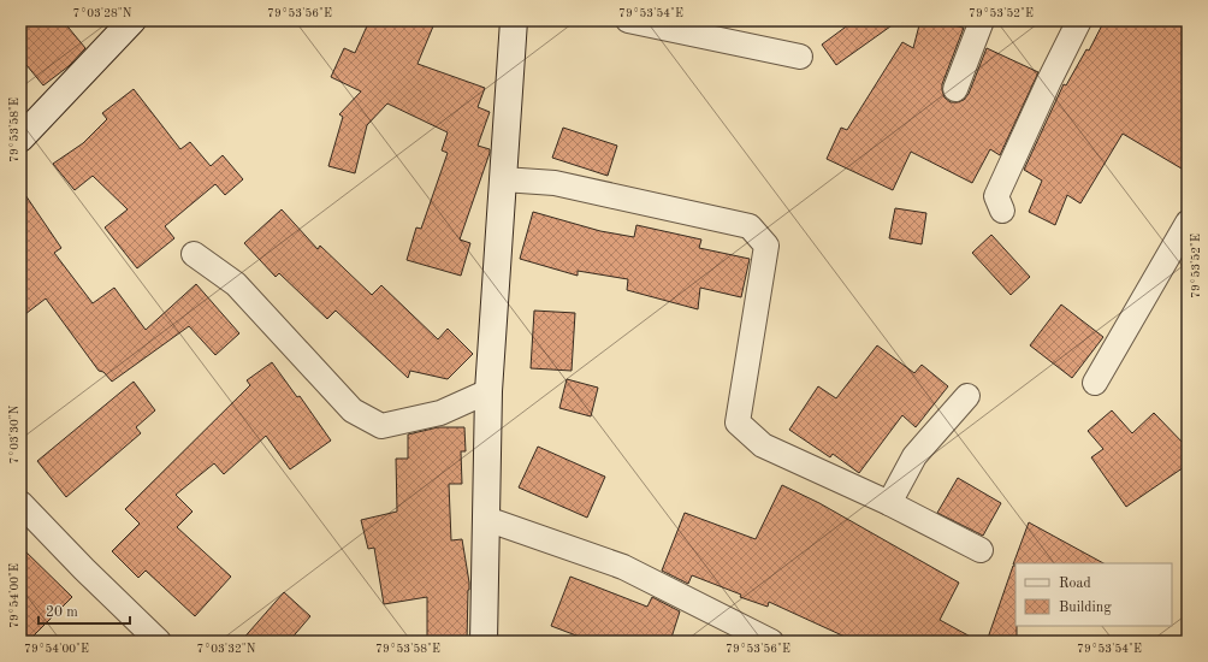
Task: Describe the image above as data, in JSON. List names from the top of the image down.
{
  "legend": ["Road", "Building"],
  "scale_bar": "20 m",
  "coordinates": [
    "7°03'28\"N",
    "79°53'56\"E",
    "79°53'54\"E",
    "79°53'52\"E",
    "79°53'58\"E",
    "7°03'30\"N",
    "79°54'00\"E",
    "7°03'32\"N"
  ]
}
